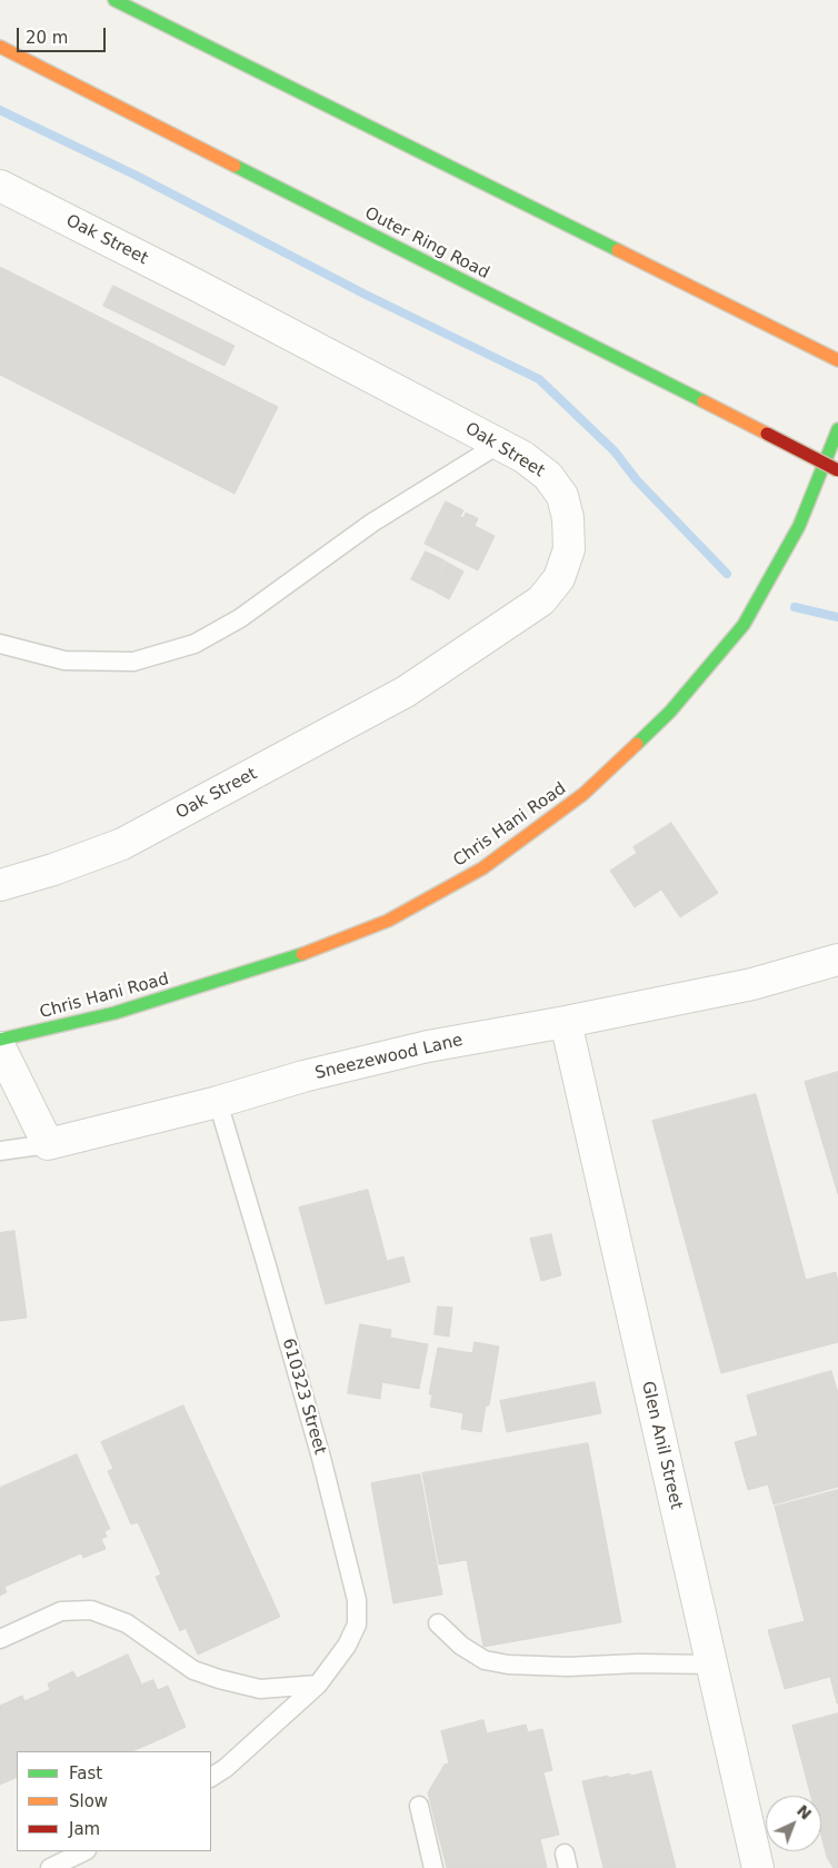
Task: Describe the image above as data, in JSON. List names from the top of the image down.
{
  "streets": {
    "main road": ["Outer Ring Road", "Chris Hani Road"],
    "street": ["Oak Street", "Sneezewood Lane", "Glen Anil Street"],
    "lane": ["610323 Street"]
  },
  "crossings": [
    ["Sneezewood Lane", "610323 Street"],
    ["Sneezewood Lane", "Glen Anil Street"]
  ],
  "legend": ["Fast", "Slow", "Jam"],
  "scale_bar": "20 m",
  "north": "top right"
}
